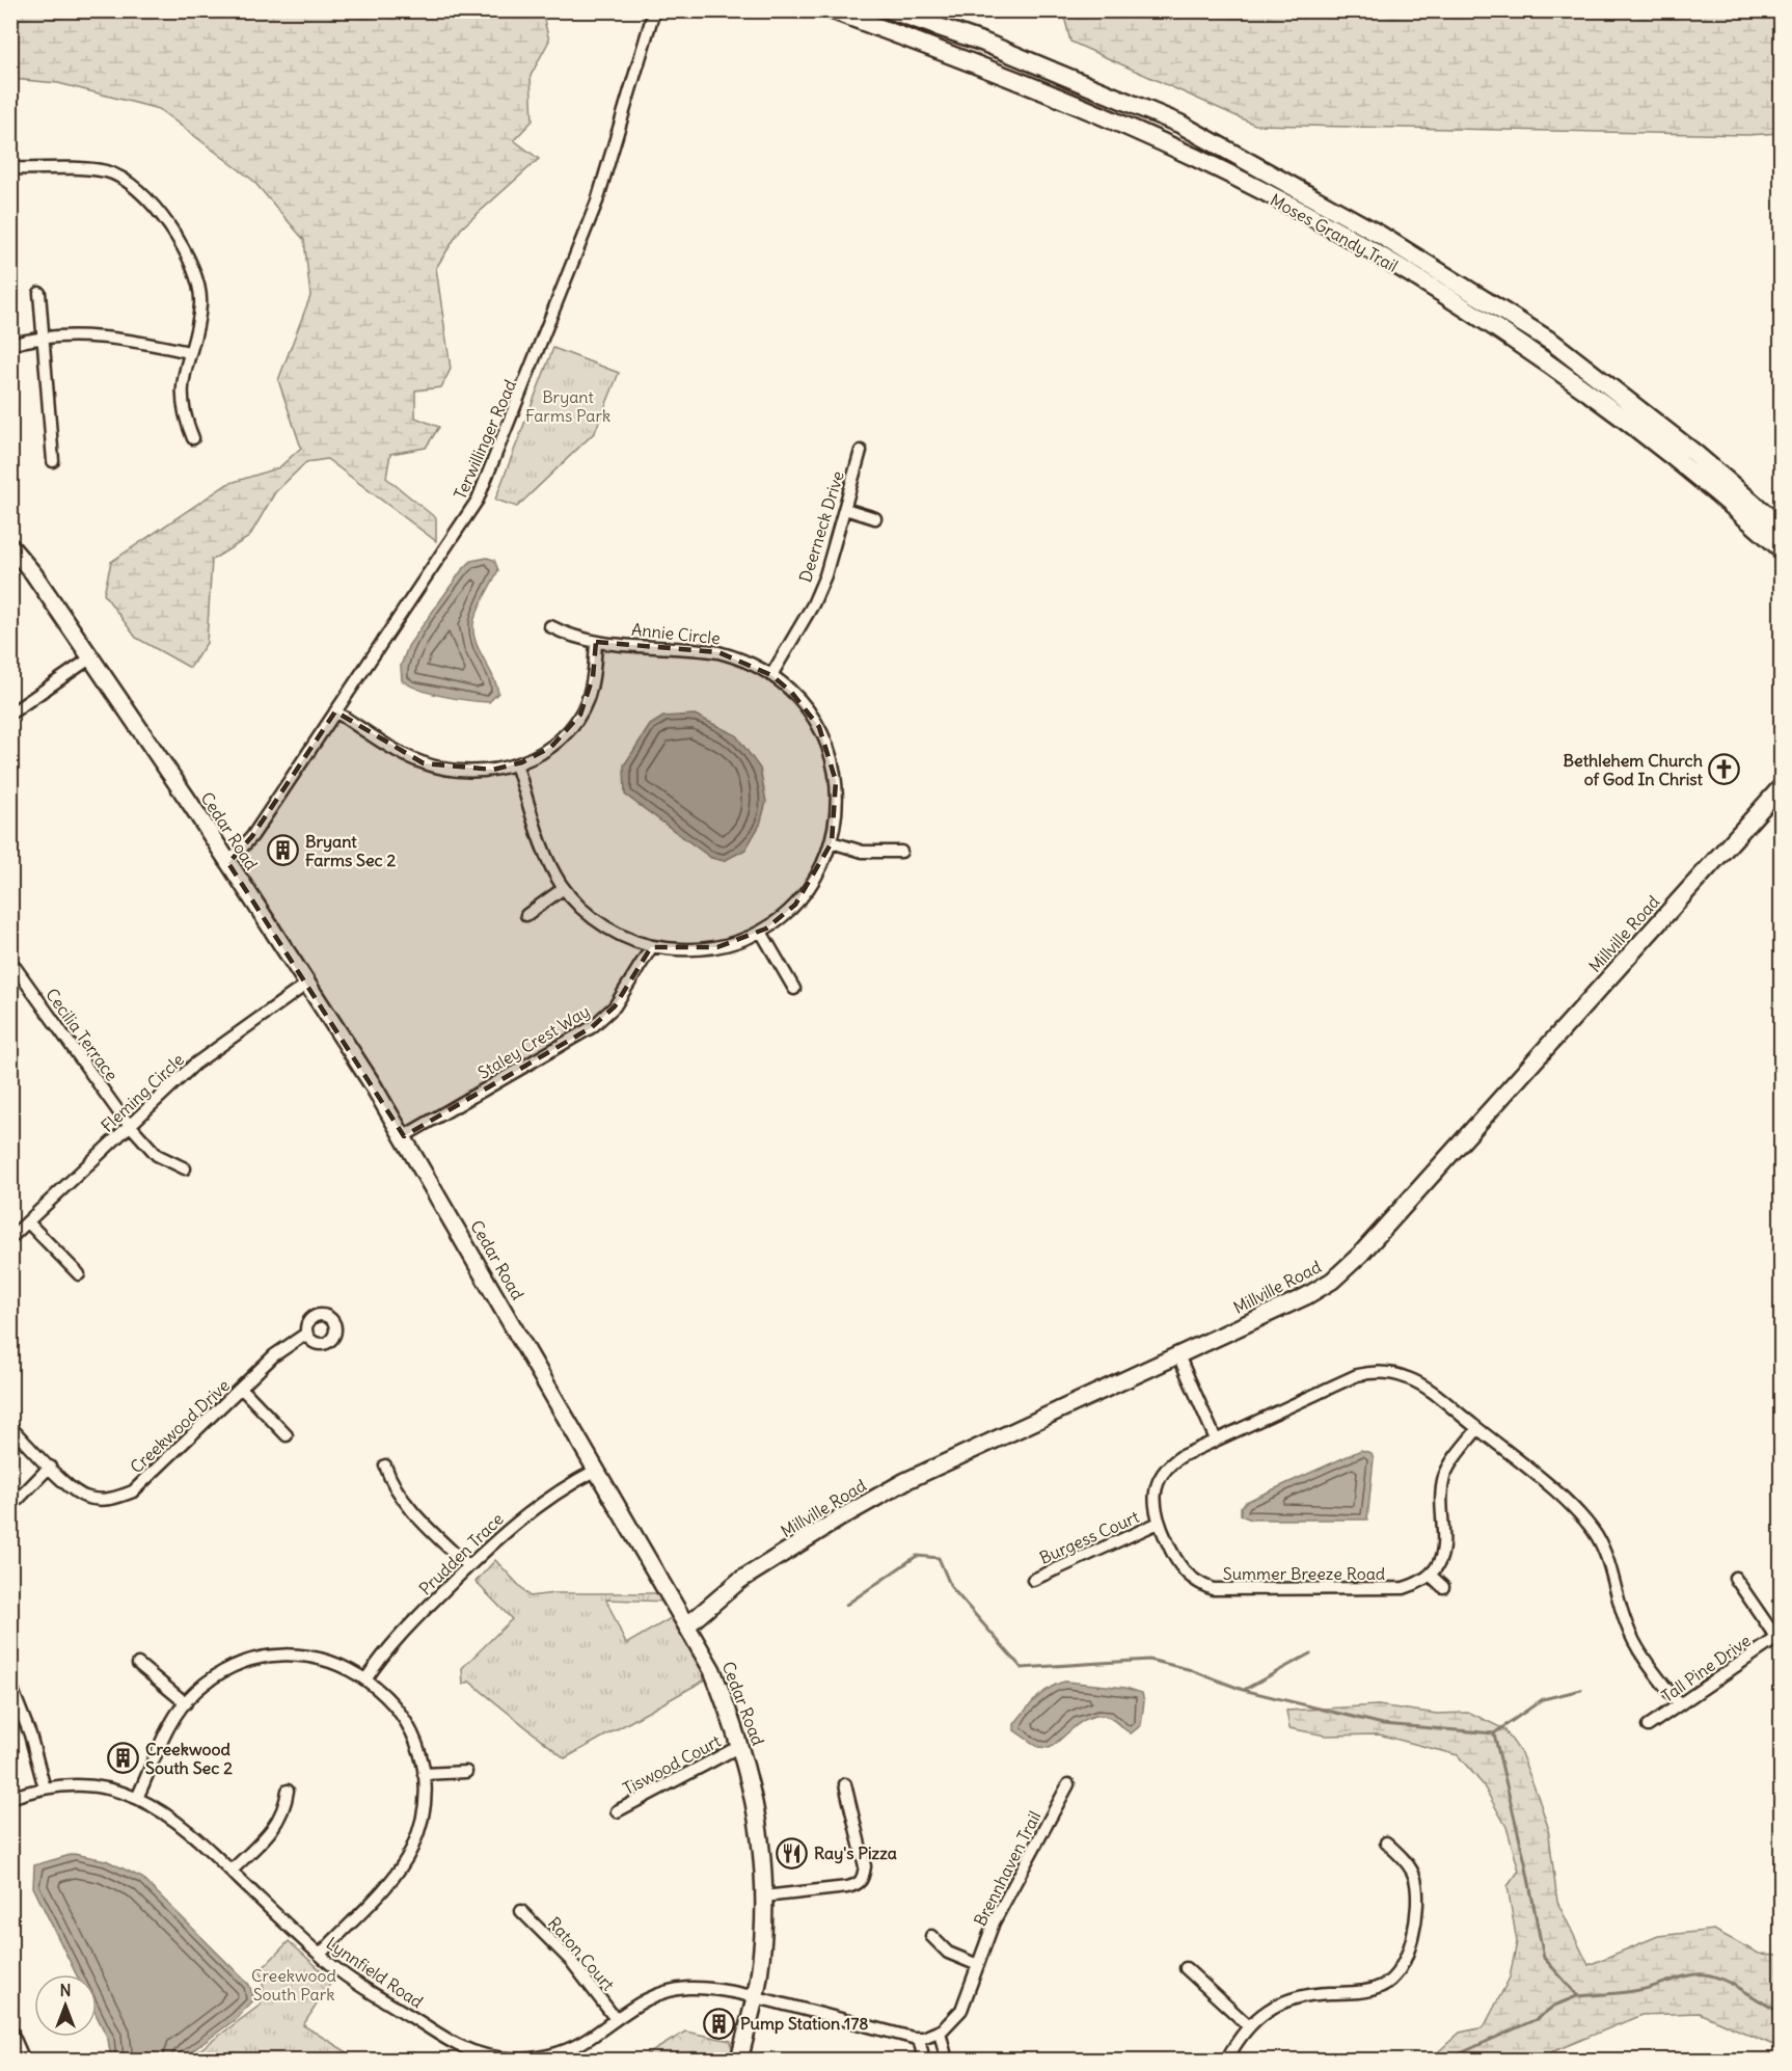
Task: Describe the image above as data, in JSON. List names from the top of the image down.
{
  "streets": {
    "main road": ["Moses Grandy Trail"],
    "street": [
      "Terwillinger Road",
      "Deerneck Drive",
      "Annie Circle",
      "Cedar Road",
      "Millville Road",
      "Cecilia Terrace",
      "Staley Crest Way",
      "Fleming Circle",
      "Creekwood Drive",
      "Burgess Court",
      "Prudden Trace",
      "Summer Breeze Road",
      "Tall Pine Drive",
      "Tiswood Court",
      "Brennhaven Trail",
      "Raton Court",
      "Lynnfield Road"
    ]
  },
  "crossings": [
    ["Terwillinger Road", "Cedar Road"],
    ["Deerneck Drive", "Annie Circle"],
    ["Annie Circle", "Staley Crest Way"],
    ["Cedar Road", "Millville Road"],
    ["Cedar Road", "Staley Crest Way"],
    ["Cedar Road", "Fleming Circle"],
    ["Cedar Road", "Prudden Trace"],
    ["Cedar Road", "Tiswood Court"],
    ["Cedar Road", "Lynnfield Road"],
    ["Cecilia Terrace", "Fleming Circle"],
    ["Burgess Court", "Summer Breeze Road"],
    ["Summer Breeze Road", "Tall Pine Drive"],
    ["Raton Court", "Lynnfield Road"]
  ],
  "parks": ["Bryant Farms Park", "Creekwood South Park"],
  "places": {
    "church": ["Bethlehem Church of God In Christ"],
    "building": ["Bryant Farms Sec 2", "Creekwood South Sec 2", "Pump Station 178"],
    "restaurant": ["Ray's Pizza"]
  },
  "north": "top"
}
